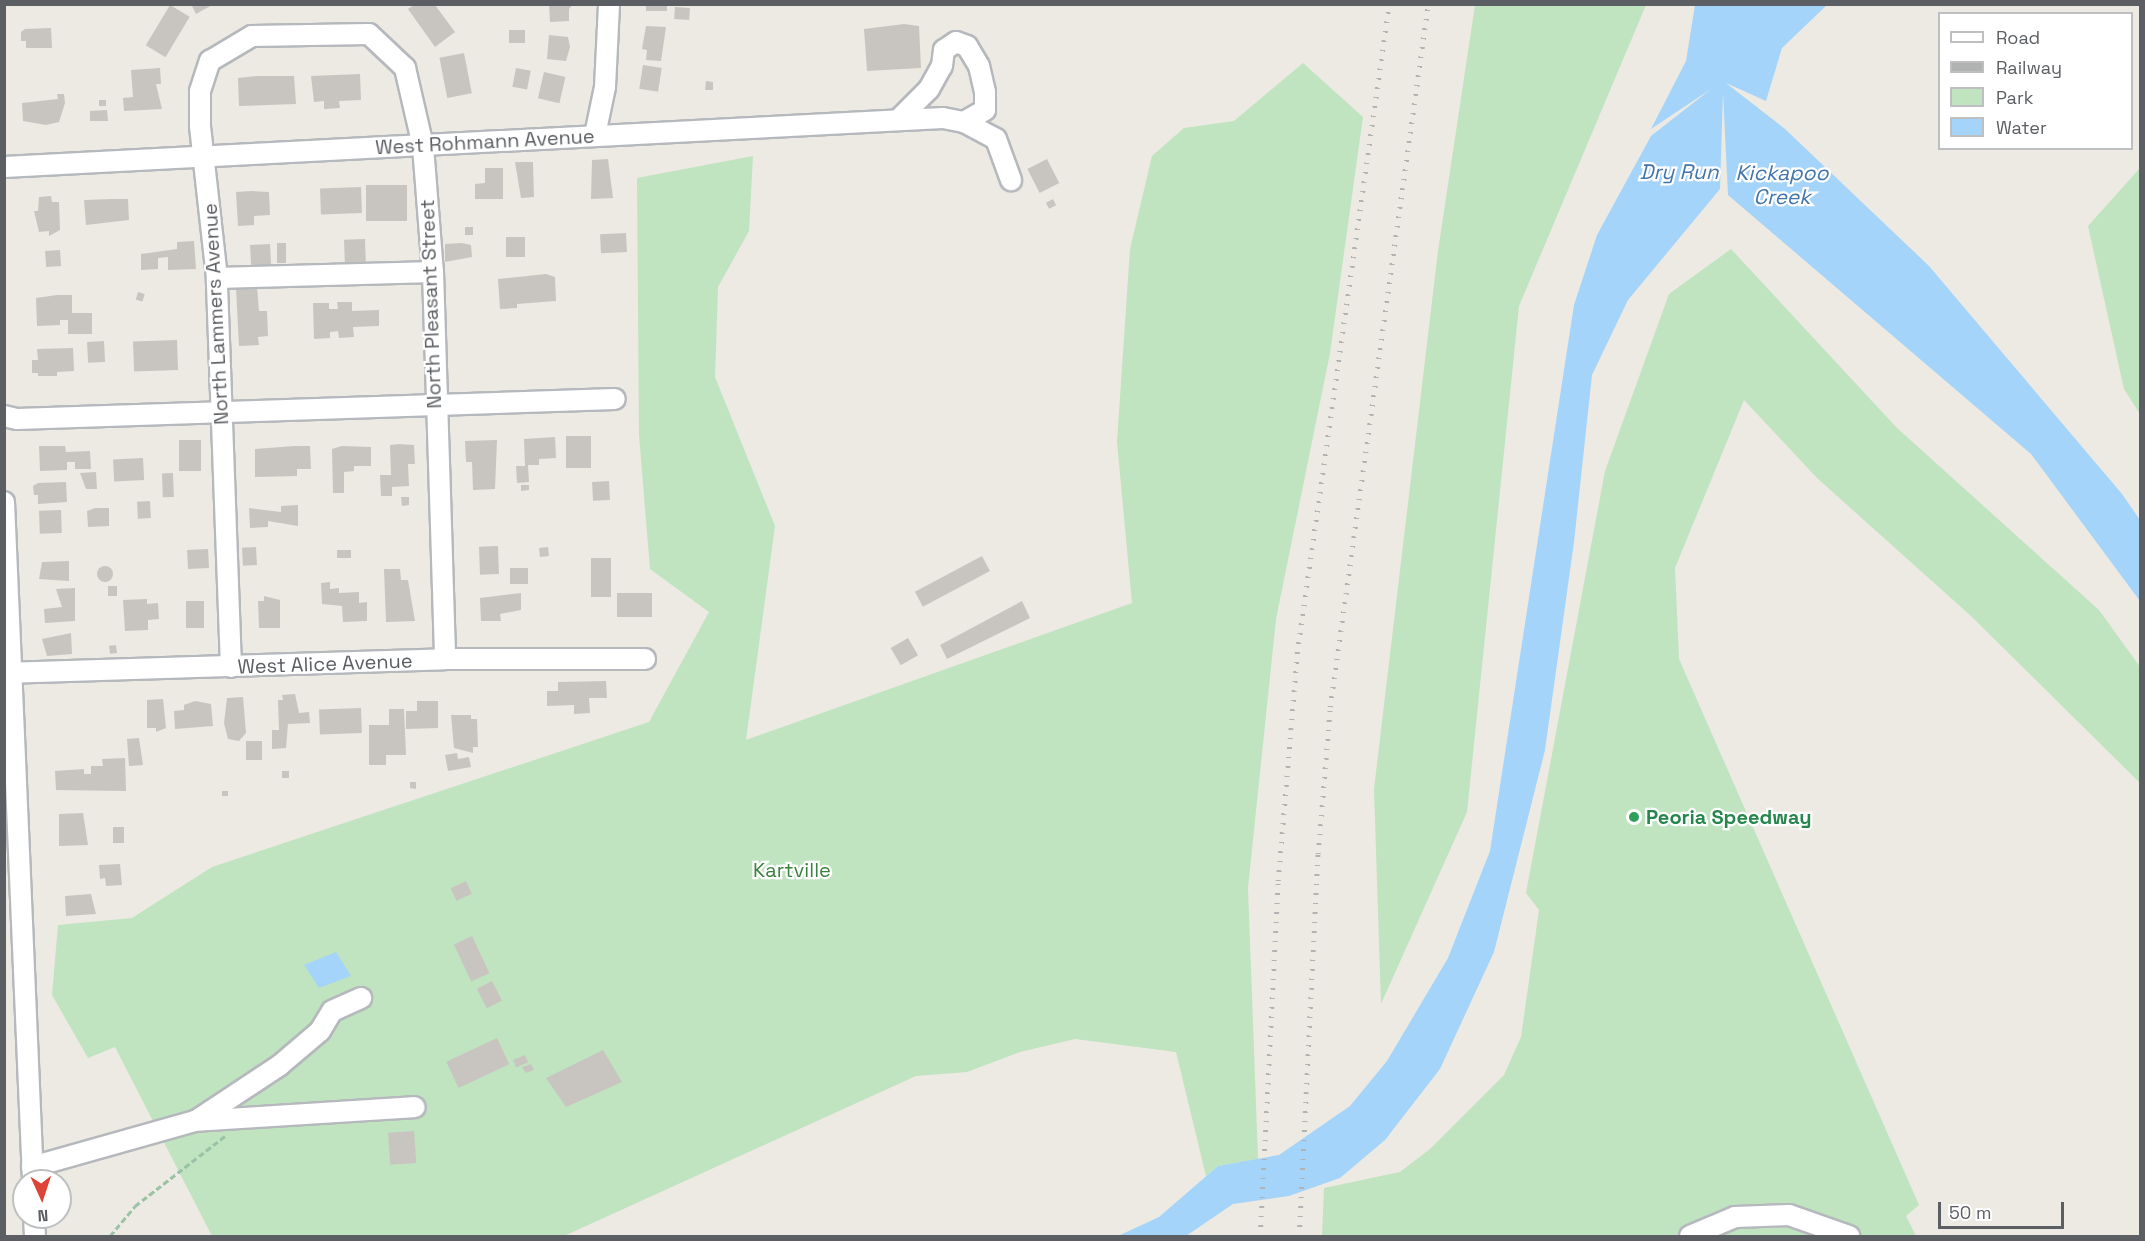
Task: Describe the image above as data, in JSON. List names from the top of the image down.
{
  "streets": {
    "street": [
      "West Rohmann Avenue",
      "North Pleasant Street",
      "North Lammers Avenue",
      "West Alice Avenue"
    ]
  },
  "crossings": [
    ["West Rohmann Avenue", "North Pleasant Street"],
    ["West Rohmann Avenue", "North Lammers Avenue"],
    ["North Pleasant Street", "North Lammers Avenue"],
    ["North Pleasant Street", "West Alice Avenue"],
    ["North Lammers Avenue", "West Alice Avenue"]
  ],
  "water": ["Dry Run", "Kickapoo Creek"],
  "parks": ["Kartville"],
  "places": ["Peoria Speedway"],
  "legend": [
    "Road",
    "Railway",
    "Park",
    "Water"
  ],
  "scale_bar": "50 m",
  "north": "bottom"
}
